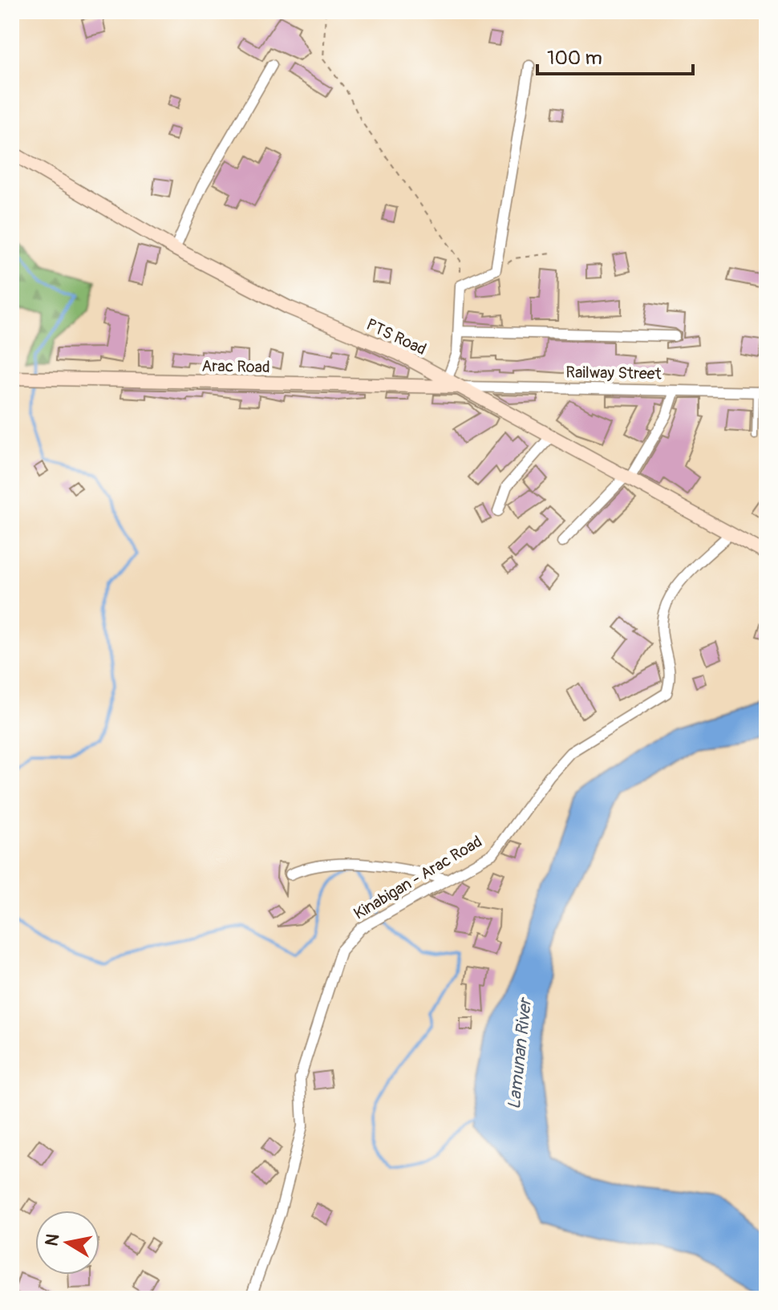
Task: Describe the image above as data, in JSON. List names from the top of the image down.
{
  "streets": {
    "main road": ["PTS Road", "Arac Road"],
    "street": ["Railway Street", "Kinabigan - Arac Road"]
  },
  "crossings": [
    ["PTS Road", "Arac Road"],
    ["PTS Road", "Railway Street"],
    ["PTS Road", "Kinabigan - Arac Road"],
    ["Arac Road", "Railway Street"]
  ],
  "water": ["Lamunan River"],
  "scale_bar": "100 m",
  "north": "left"
}
